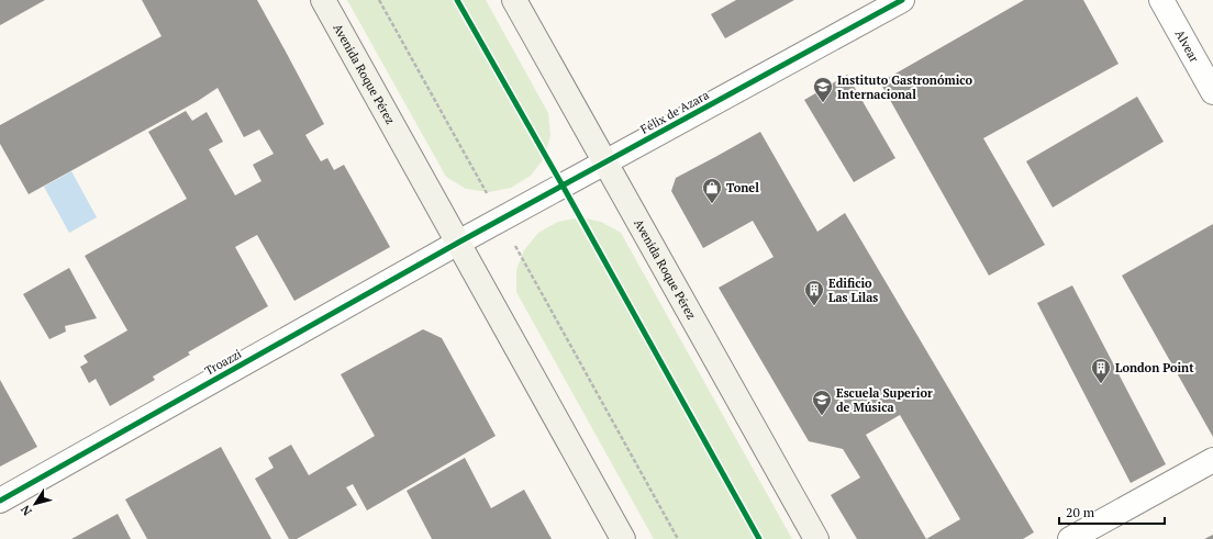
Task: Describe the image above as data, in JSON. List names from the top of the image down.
{
  "streets": {
    "main road": ["Avenida Roque Pérez"],
    "street": ["Alvear", "Félix de Azara", "Troazzi"]
  },
  "crossings": [
    ["Avenida Roque Pérez", "Félix de Azara"],
    ["Avenida Roque Pérez", "Troazzi"],
    ["Félix de Azara", "Troazzi"]
  ],
  "places": {
    "school or university": ["Instituto Gastronómico Internacional", "Escuela Superior de Música"],
    "shop": ["Tonel"],
    "building": ["Edificio Las Lilas", "London Point"]
  },
  "scale_bar": "20 m",
  "north": "bottom left"
}
